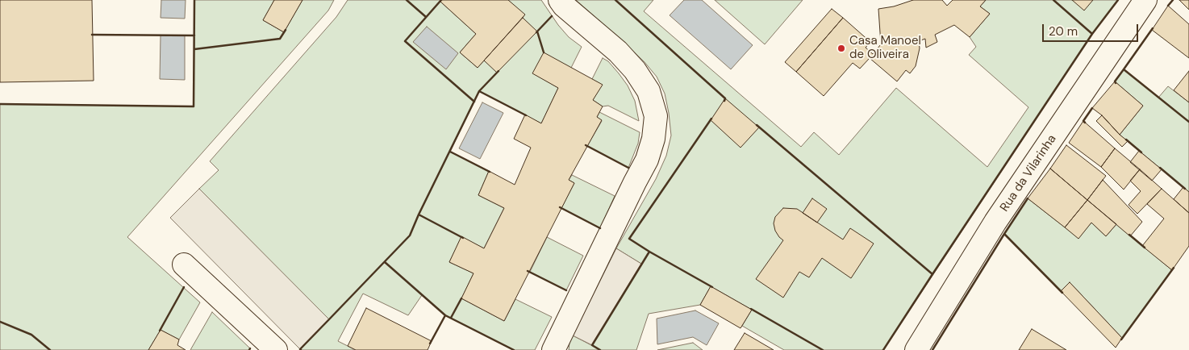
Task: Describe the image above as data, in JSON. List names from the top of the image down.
{
  "streets": {
    "street": ["Rua da Vilarinha"]
  },
  "places": ["Casa Manoel de Oliveira"],
  "scale_bar": "20 m"
}
